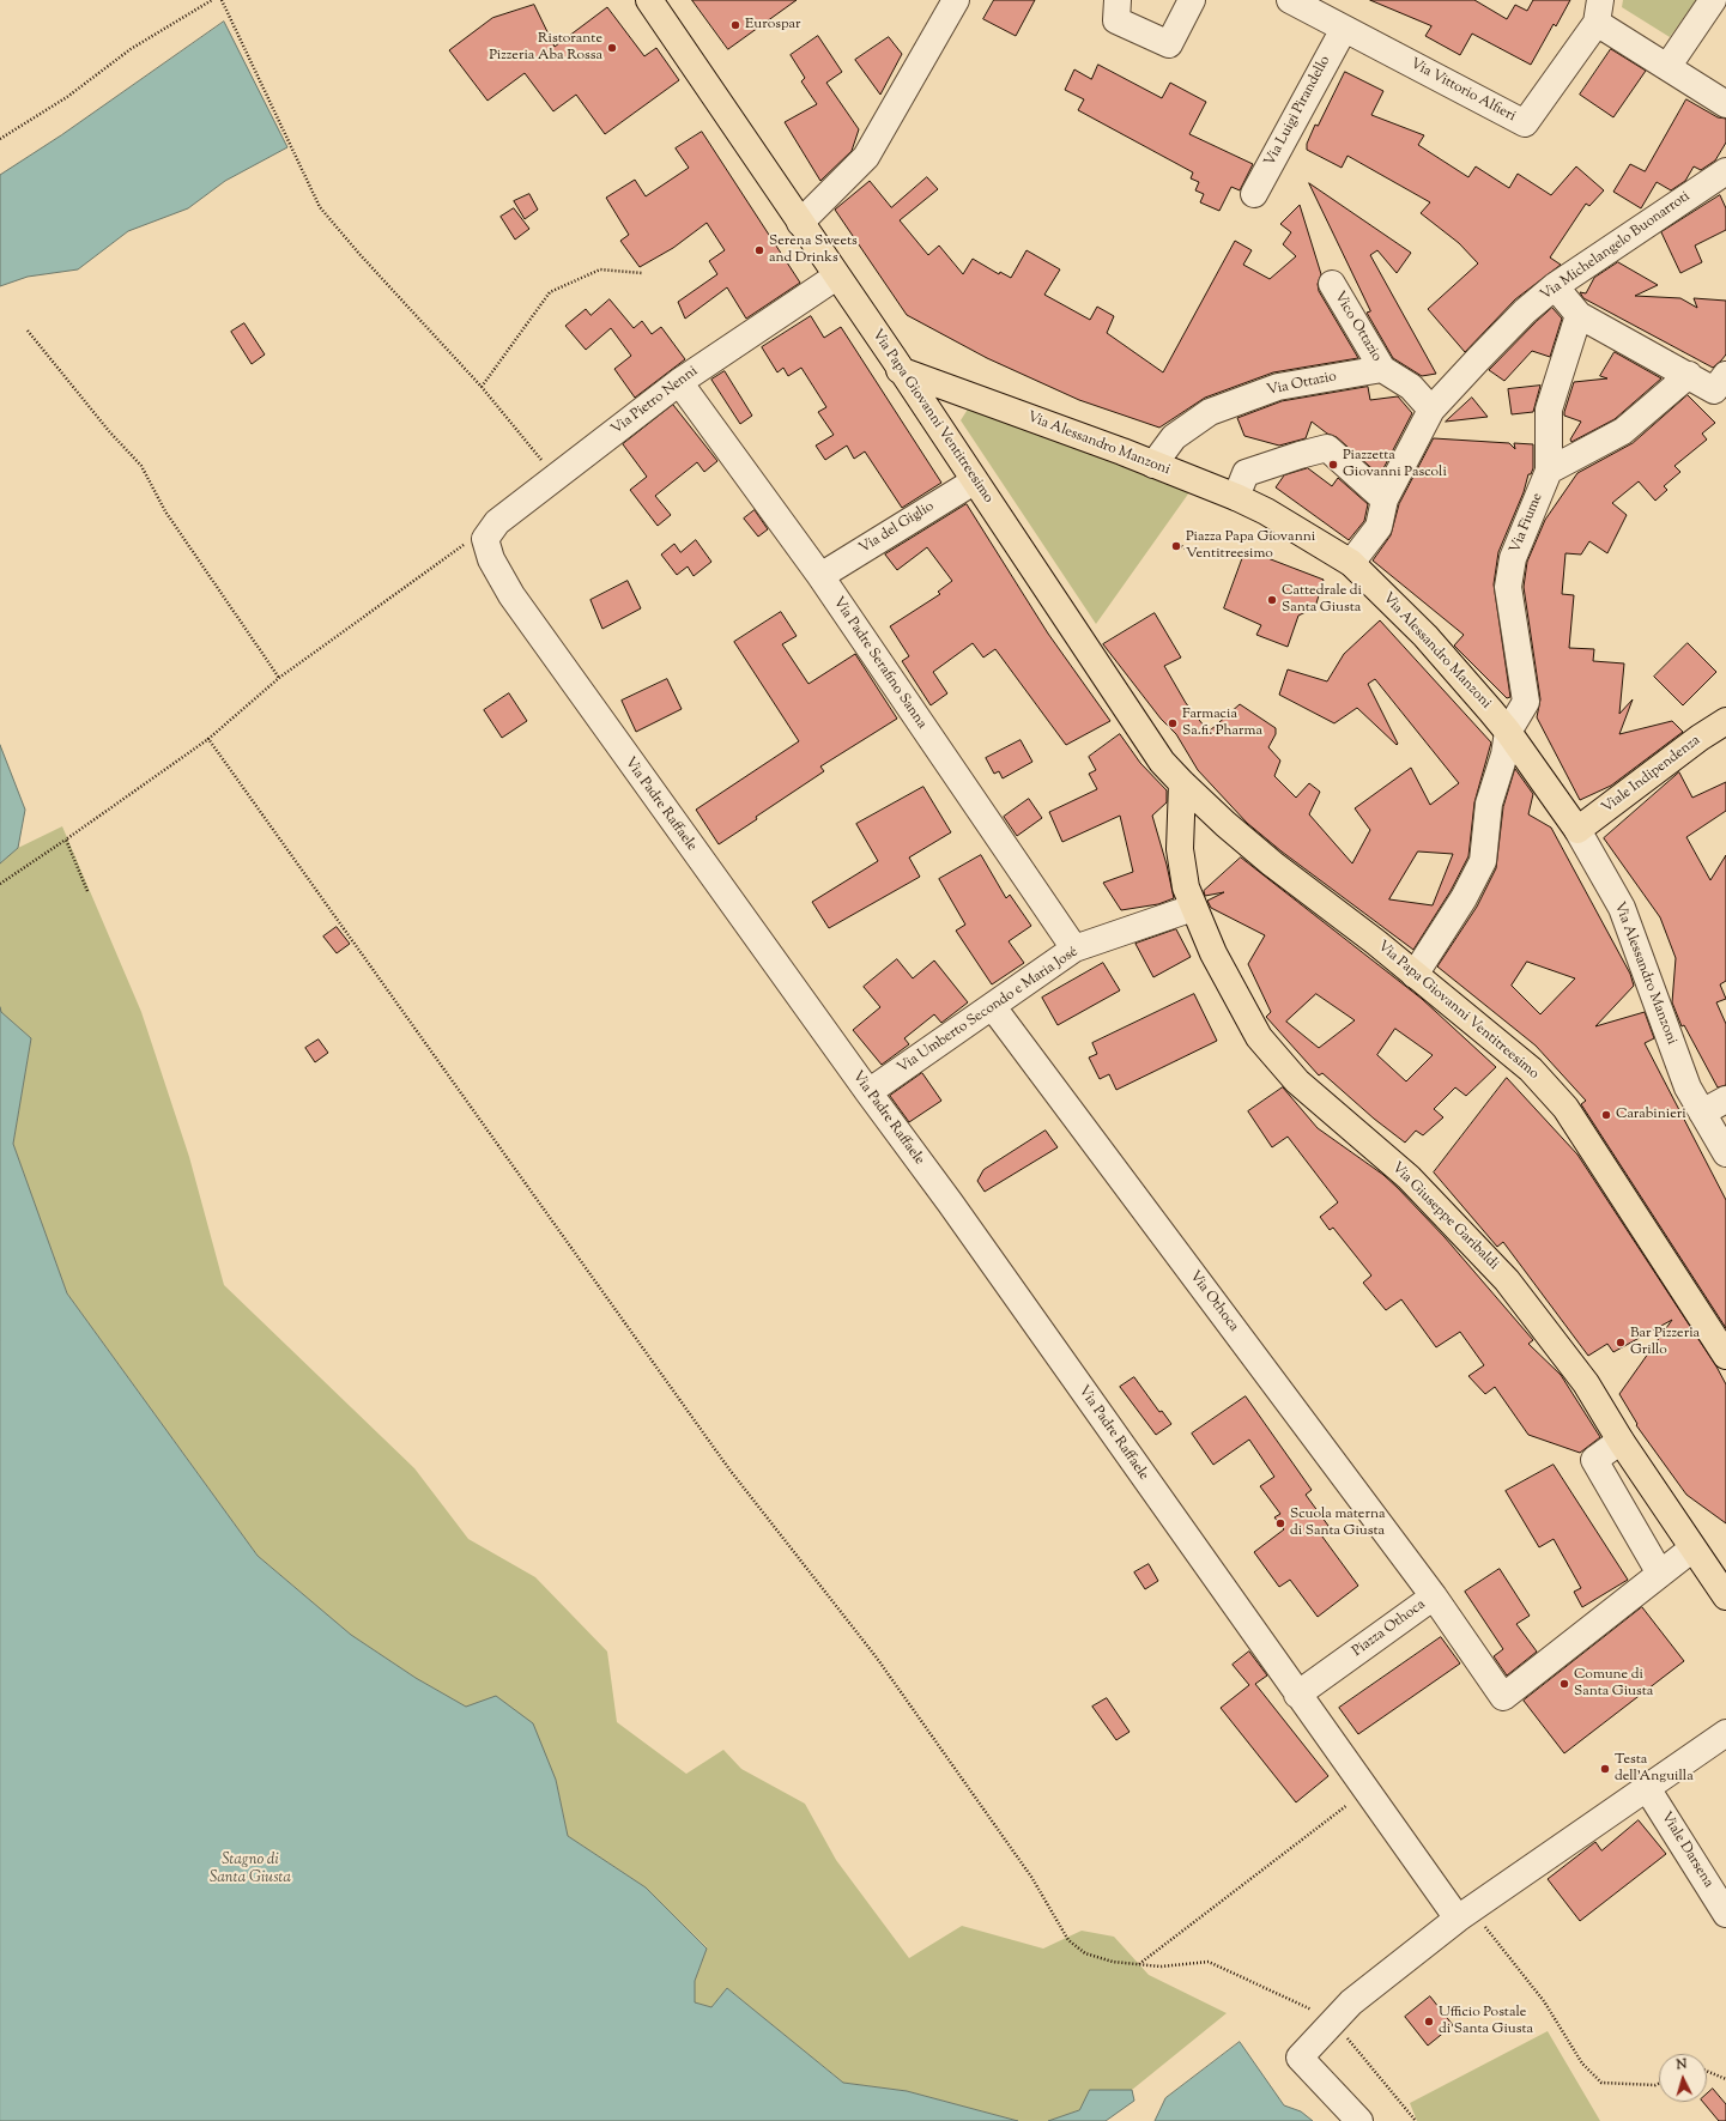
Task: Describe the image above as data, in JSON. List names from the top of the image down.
{
  "streets": {
    "main road": [
      "Via Papa Giovanni Ventitreesimo",
      "Via Alessandro Manzoni",
      "Viale Indipendenza",
      "Via Giuseppe Garibaldi"
    ],
    "street": [
      "Via Vittorio Alfieri",
      "Via Luigi Pirandello",
      "Via Michelangelo Buonarroti",
      "Vico Ottazio",
      "Via Ottazio",
      "Via Pietro Nenni",
      "Via Fiume",
      "Via del Giglio",
      "Via Padre Serafino Sanna",
      "Via Padre Raffaele",
      "Via Umberto Secondo e Maria José",
      "Via Othoca",
      "Piazza Othoca",
      "Viale Darsena"
    ]
  },
  "crossings": [
    ["Via Vittorio Alfieri", "Via Luigi Pirandello"],
    ["Via Michelangelo Buonarroti", "Via Alessandro Manzoni"],
    ["Vico Ottazio", "Via Ottazio"],
    ["Via Ottazio", "Via Alessandro Manzoni"],
    ["Via Pietro Nenni", "Via Papa Giovanni Ventitreesimo"],
    ["Via Pietro Nenni", "Via Padre Serafino Sanna"],
    ["Via Pietro Nenni", "Via Padre Raffaele"],
    ["Via Papa Giovanni Ventitreesimo", "Via Alessandro Manzoni"],
    ["Via Papa Giovanni Ventitreesimo", "Via del Giglio"],
    ["Via Papa Giovanni Ventitreesimo", "Via Giuseppe Garibaldi"],
    ["Via Alessandro Manzoni", "Via Fiume"],
    ["Via Alessandro Manzoni", "Viale Indipendenza"],
    ["Via del Giglio", "Via Padre Serafino Sanna"],
    ["Via Padre Serafino Sanna", "Via Umberto Secondo e Maria José"],
    ["Via Padre Raffaele", "Via Umberto Secondo e Maria José"],
    ["Via Padre Raffaele", "Piazza Othoca"],
    ["Via Umberto Secondo e Maria José", "Via Giuseppe Garibaldi"],
    ["Via Umberto Secondo e Maria José", "Via Othoca"],
    ["Via Giuseppe Garibaldi", "Piazza Othoca"],
    ["Via Othoca", "Piazza Othoca"]
  ],
  "water": ["Stagno di Santa Giusta"],
  "places": [
    "Eurospar",
    "Ristorante Pizzeria Aba Rossa",
    "Serena Sweets and Drinks",
    "Piazzetta Giovanni Pascoli",
    "Piazza Papa Giovanni Ventitreesimo",
    "Cattedrale di Santa Giusta",
    "Farmacia Sa.fi. Pharma",
    "Carabinieri",
    "Bar Pizzeria Grillo",
    "Scuola materna di Santa Giusta",
    "Comune di Santa Giusta",
    "Testa dell'Anguilla",
    "Ufficio Postale di Santa Giusta"
  ],
  "north": "top"
}
